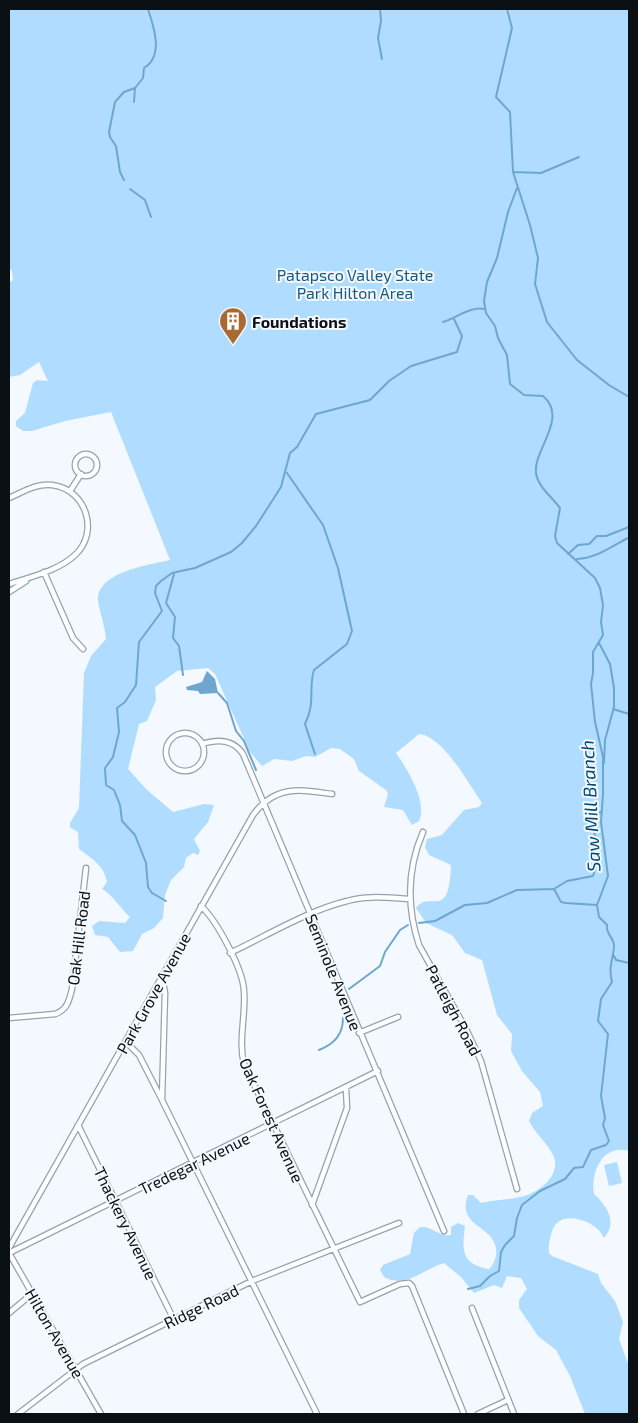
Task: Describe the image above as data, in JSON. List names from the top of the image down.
{
  "streets": {
    "street": [
      "Oak Hill Road",
      "Seminole Avenue",
      "Park Grove Avenue",
      "Patleigh Road",
      "Oak Forest Avenue",
      "Tredegar Avenue",
      "Thackery Avenue",
      "Ridge Road",
      "Hilton Avenue"
    ]
  },
  "crossings": [
    ["Seminole Avenue", "Park Grove Avenue"],
    ["Seminole Avenue", "Tredegar Avenue"],
    ["Park Grove Avenue", "Oak Forest Avenue"],
    ["Park Grove Avenue", "Thackery Avenue"],
    ["Oak Forest Avenue", "Tredegar Avenue"],
    ["Oak Forest Avenue", "Ridge Road"],
    ["Tredegar Avenue", "Thackery Avenue"],
    ["Tredegar Avenue", "Hilton Avenue"],
    ["Thackery Avenue", "Ridge Road"],
    ["Ridge Road", "Hilton Avenue"]
  ],
  "water": ["Saw Mill Branch"],
  "parks": ["Patapsco Valley State Park Hilton Area"],
  "places": {
    "building": ["Foundations"]
  }
}
